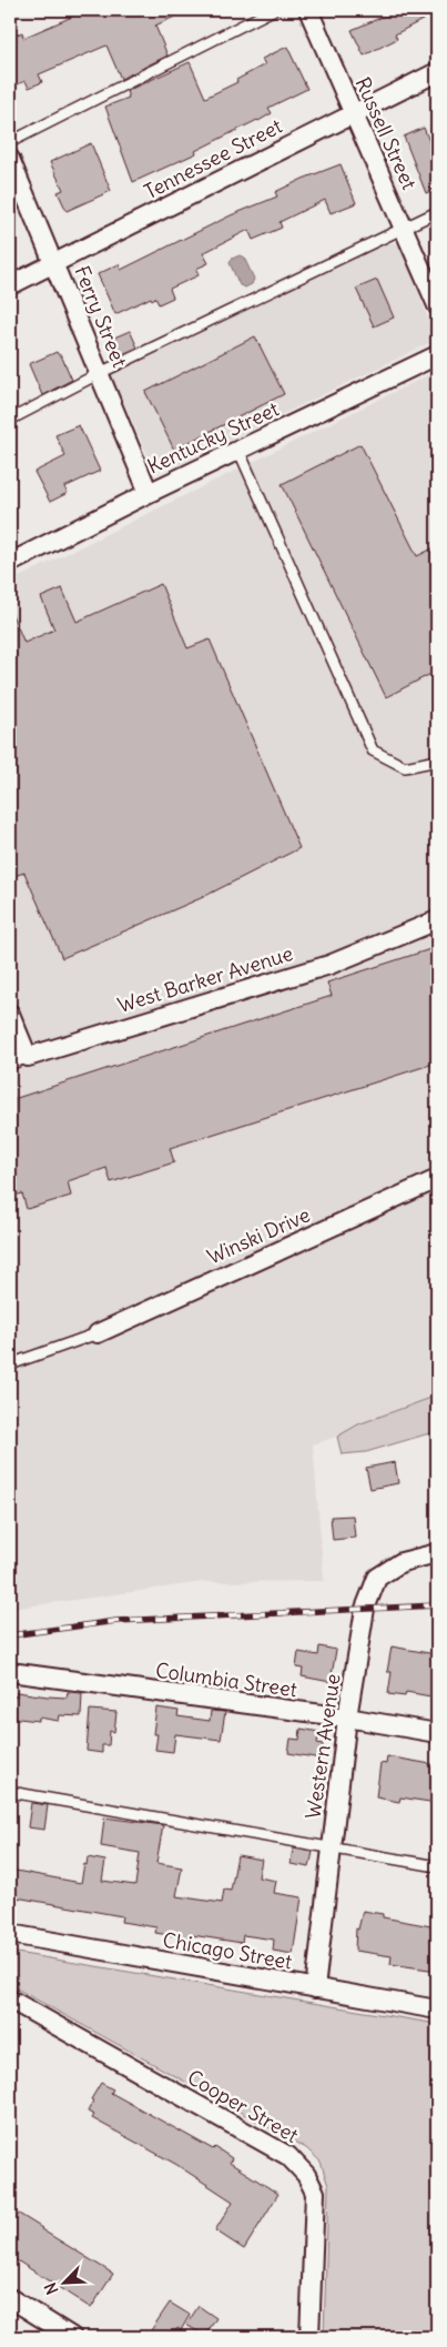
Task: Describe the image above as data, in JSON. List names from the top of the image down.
{
  "streets": {
    "street": [
      "Russell Street",
      "Tennessee Street",
      "Ferry Street",
      "Kentucky Street",
      "West Barker Avenue",
      "Winski Drive",
      "Columbia Street",
      "Western Avenue",
      "Chicago Street",
      "Cooper Street"
    ]
  },
  "crossings": [
    ["Russell Street", "Tennessee Street"],
    ["Tennessee Street", "Ferry Street"],
    ["Ferry Street", "Kentucky Street"],
    ["Columbia Street", "Western Avenue"],
    ["Western Avenue", "Chicago Street"]
  ],
  "north": "bottom left"
}
